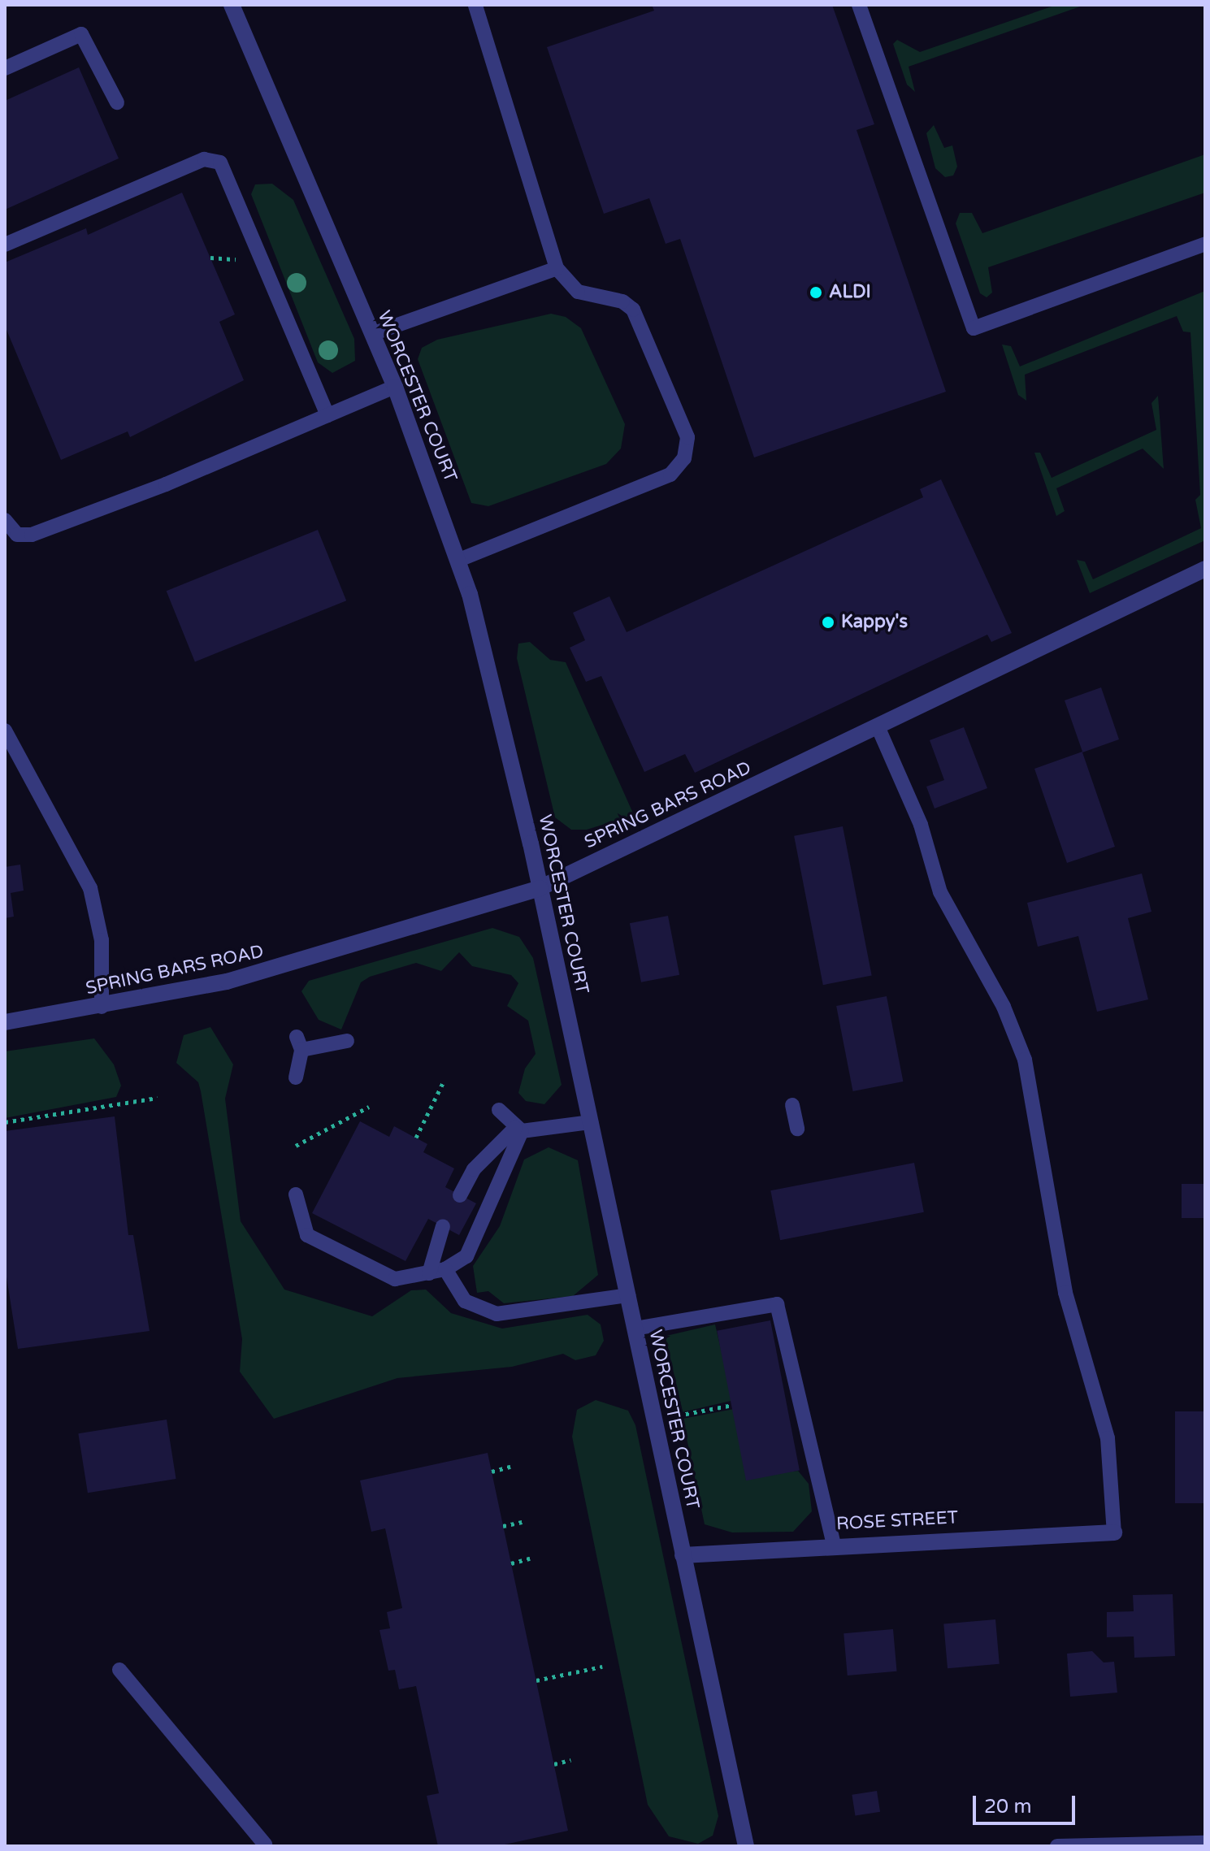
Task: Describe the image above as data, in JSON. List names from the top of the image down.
{
  "streets": {
    "street": ["WORCESTER COURT", "SPRING BARS ROAD", "ROSE STREET"]
  },
  "crossings": [
    ["WORCESTER COURT", "SPRING BARS ROAD"],
    ["WORCESTER COURT", "ROSE STREET"]
  ],
  "places": ["ALDI", "Kappy's"],
  "scale_bar": "20 m"
}
